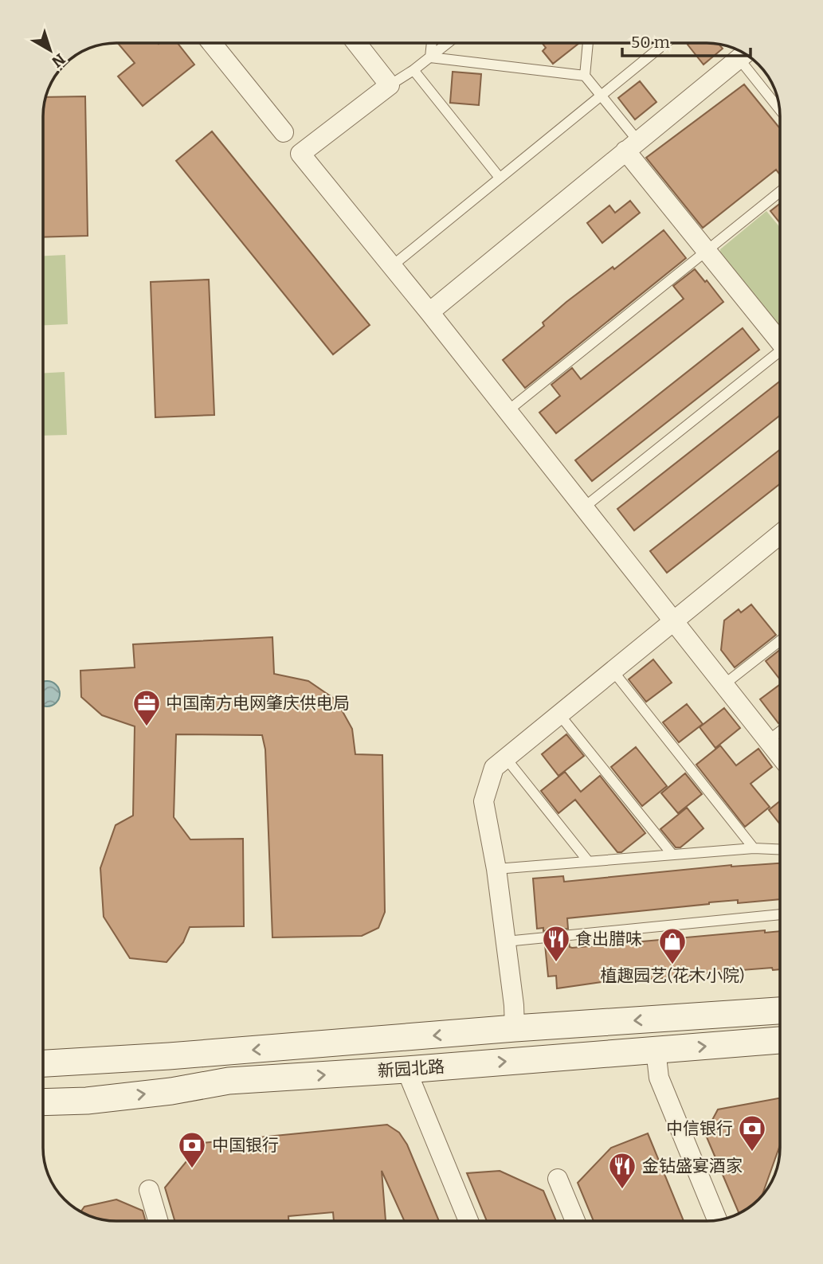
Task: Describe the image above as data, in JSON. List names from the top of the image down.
{
  "streets": {
    "main road": ["新园北路"]
  },
  "places": {
    "office": ["中国南方电网肇庆供电局"],
    "restaurant": ["食出腊味", "金钻盛宴酒家"],
    "shop": ["植趣园艺(花木小院)"],
    "bank": ["中信银行", "中国银行"]
  },
  "scale_bar": "50 m",
  "north": "bottom right"
}
